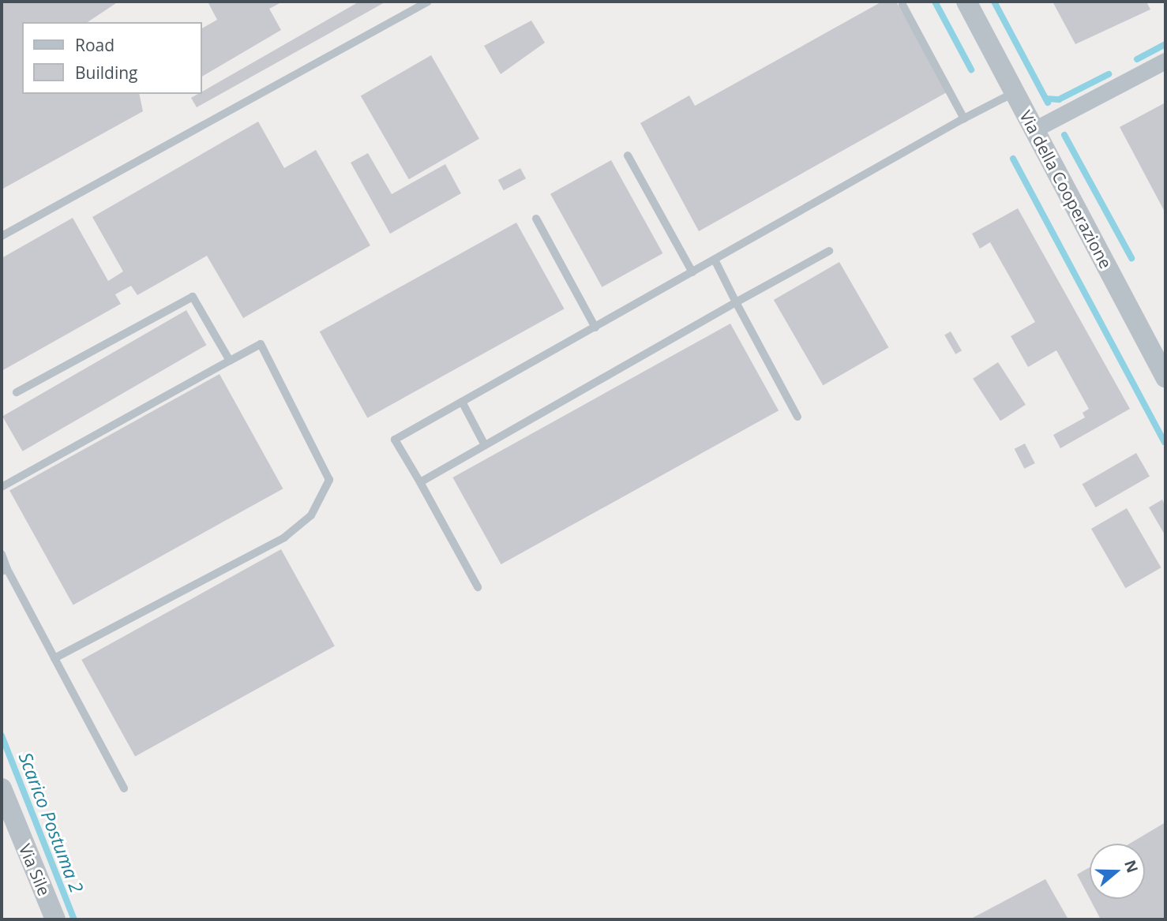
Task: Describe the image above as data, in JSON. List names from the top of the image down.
{
  "streets": {
    "street": ["Via della Cooperazione", "Via Sile"]
  },
  "water": ["Scarico Postuma 2"],
  "legend": ["Road", "Building"],
  "north": "right"
}
